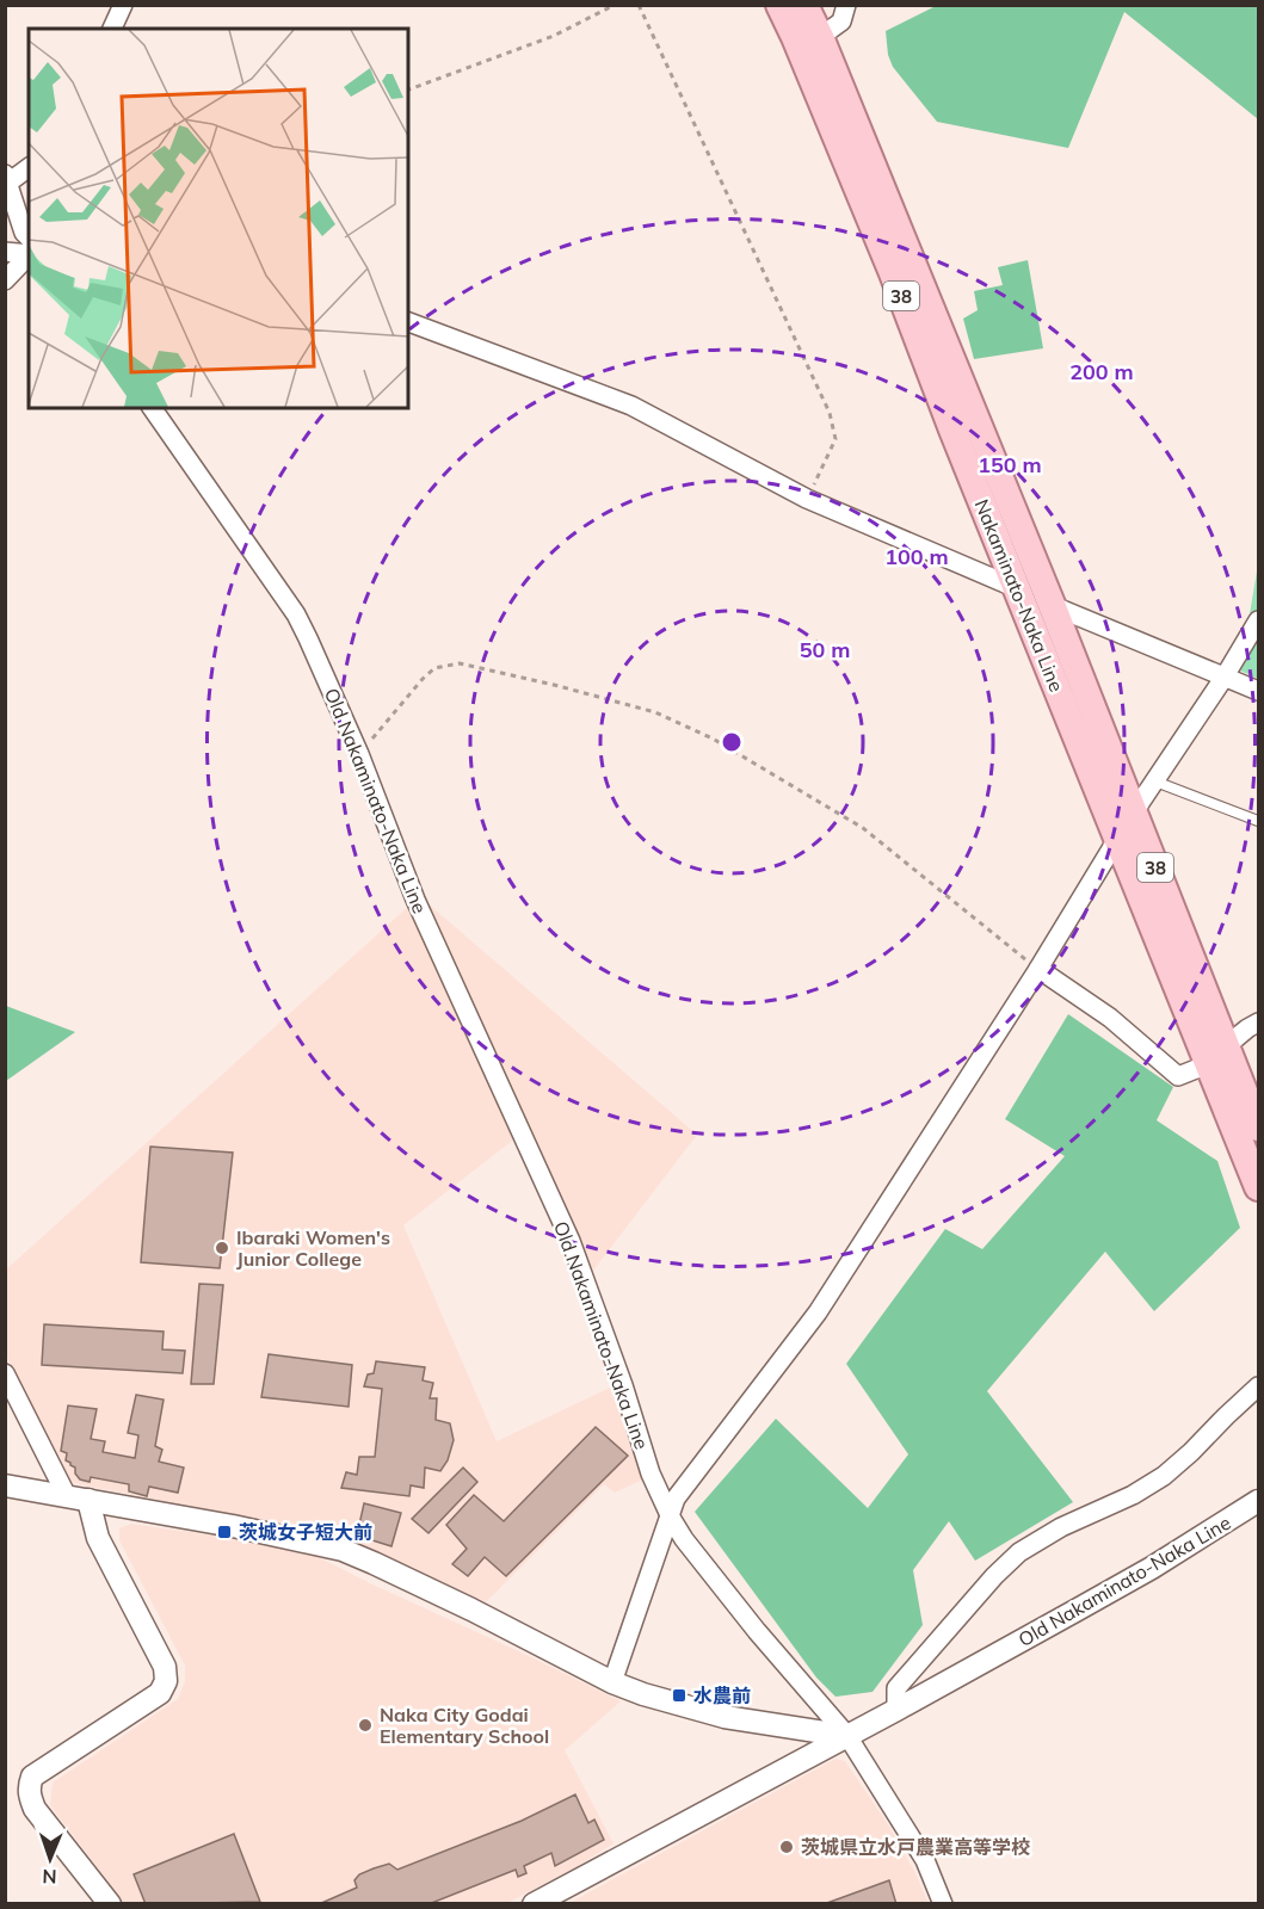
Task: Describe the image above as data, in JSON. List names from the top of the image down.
{
  "streets": {
    "main road": ["38", "Nakaminato-Naka Line"],
    "street": ["Old Nakaminato-Naka Line"]
  },
  "places": {
    "other": ["Ibaraki Women's Junior College", "Naka City Godai Elementary School", "茨城県立水戸農業高等学校"],
    "transit": ["茨城女子短大前", "水農前"]
  },
  "north": "bottom",
  "rings": [
    "200 m",
    "150 m",
    "100 m",
    "50 m"
  ]
}
